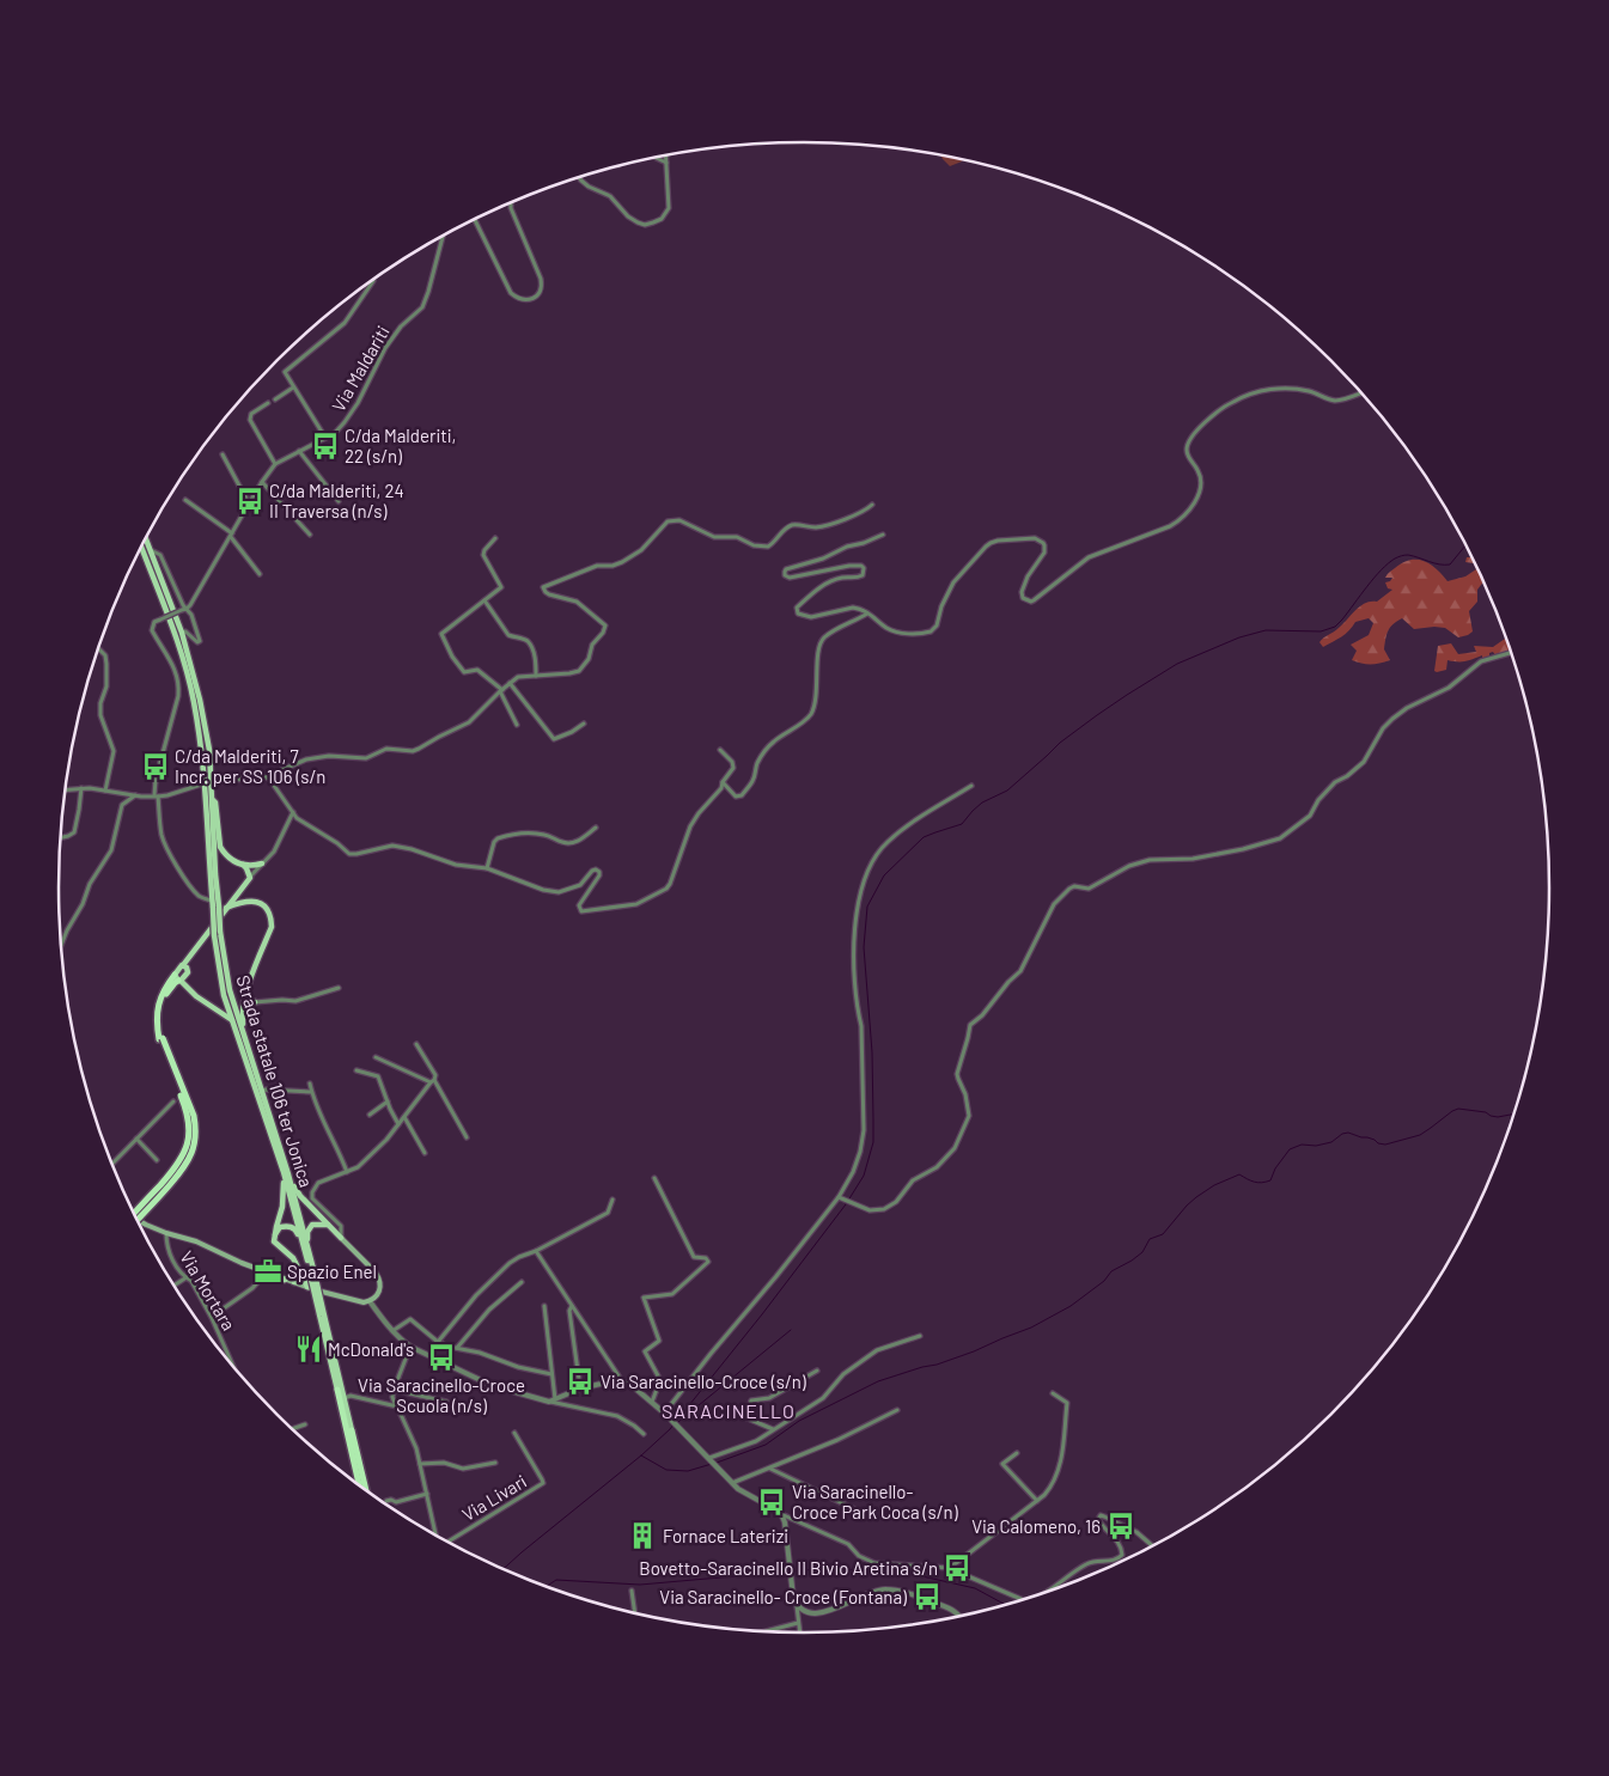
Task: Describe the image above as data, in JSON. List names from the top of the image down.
{
  "streets": {
    "highway": ["Strada statale 106 ter Jonica"],
    "street": ["Via Maldariti", "Via Mortara", "Via Livari"]
  },
  "districts": ["SARACINELLO"],
  "places": {
    "bus stop": [
      "C/da Malderiti, 22 (s/n)",
      "C/da Malderiti, 24 II Traversa (n/s)",
      "C/da Malderiti, 7 Incr. per SS 106 (s/n",
      "Via Saracinello-Croce Scuola (n/s)",
      "Via Saracinello-Croce (s/n)",
      "Via Saracinello- Croce Park Coca (s/n)",
      "Via Calomeno, 16",
      "Bovetto-Saracinello II Bivio Aretina s/n",
      "Via Saracinello- Croce (Fontana)"
    ],
    "office": ["Spazio Enel"],
    "restaurant": ["McDonald's"],
    "building": ["Fornace Laterizi"]
  }
}
